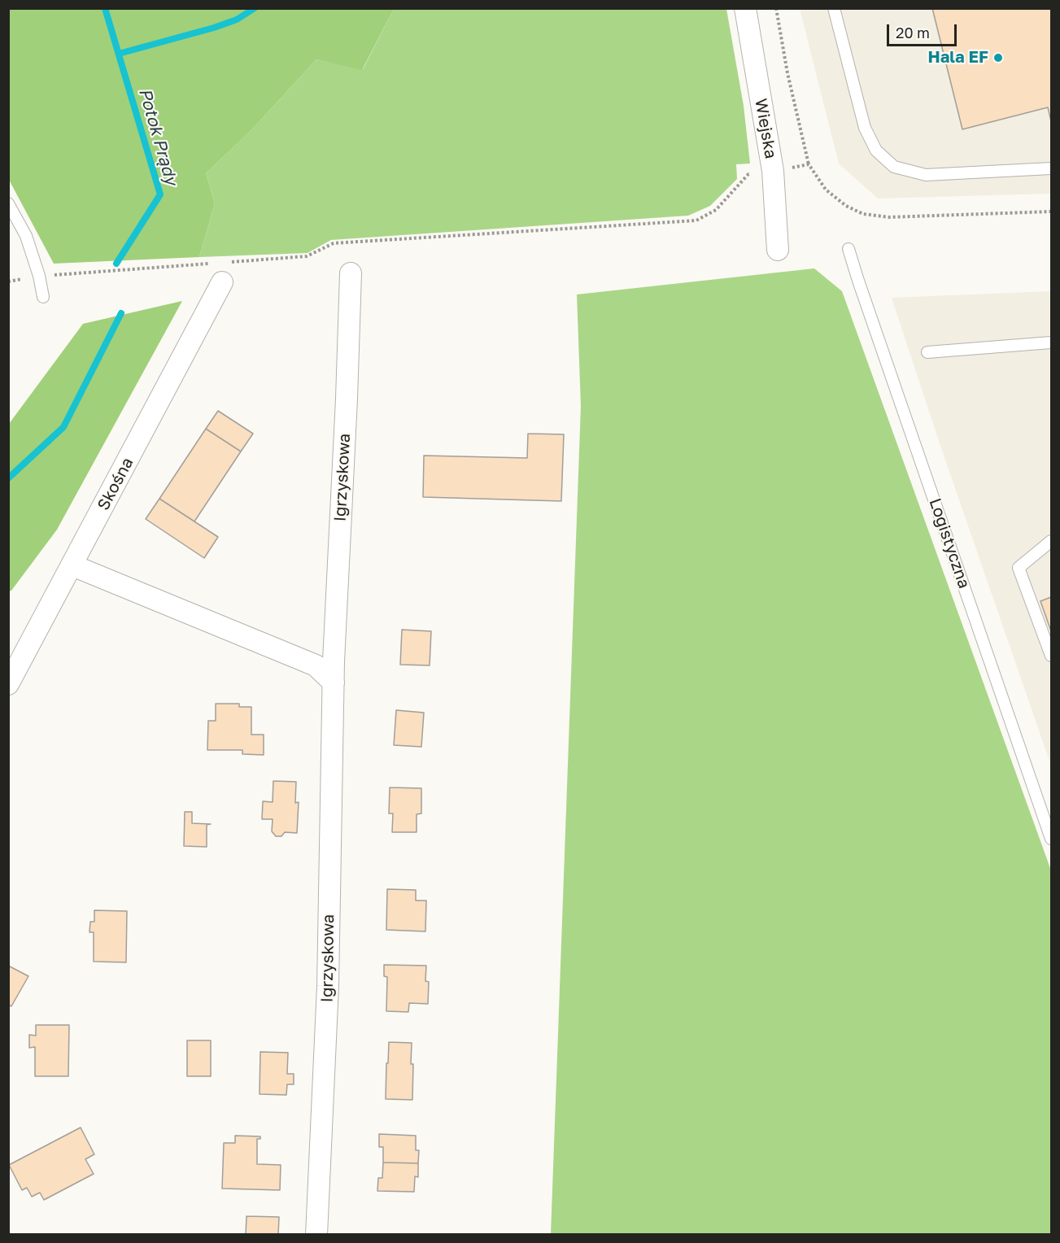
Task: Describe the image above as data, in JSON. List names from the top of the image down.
{
  "streets": {
    "street": ["Wiejska", "Igrzyskowa", "Skośna"],
    "lane": ["Logistyczna"]
  },
  "water": ["Potok Prądy"],
  "places": ["Hala EF"],
  "scale_bar": "20 m"
}
